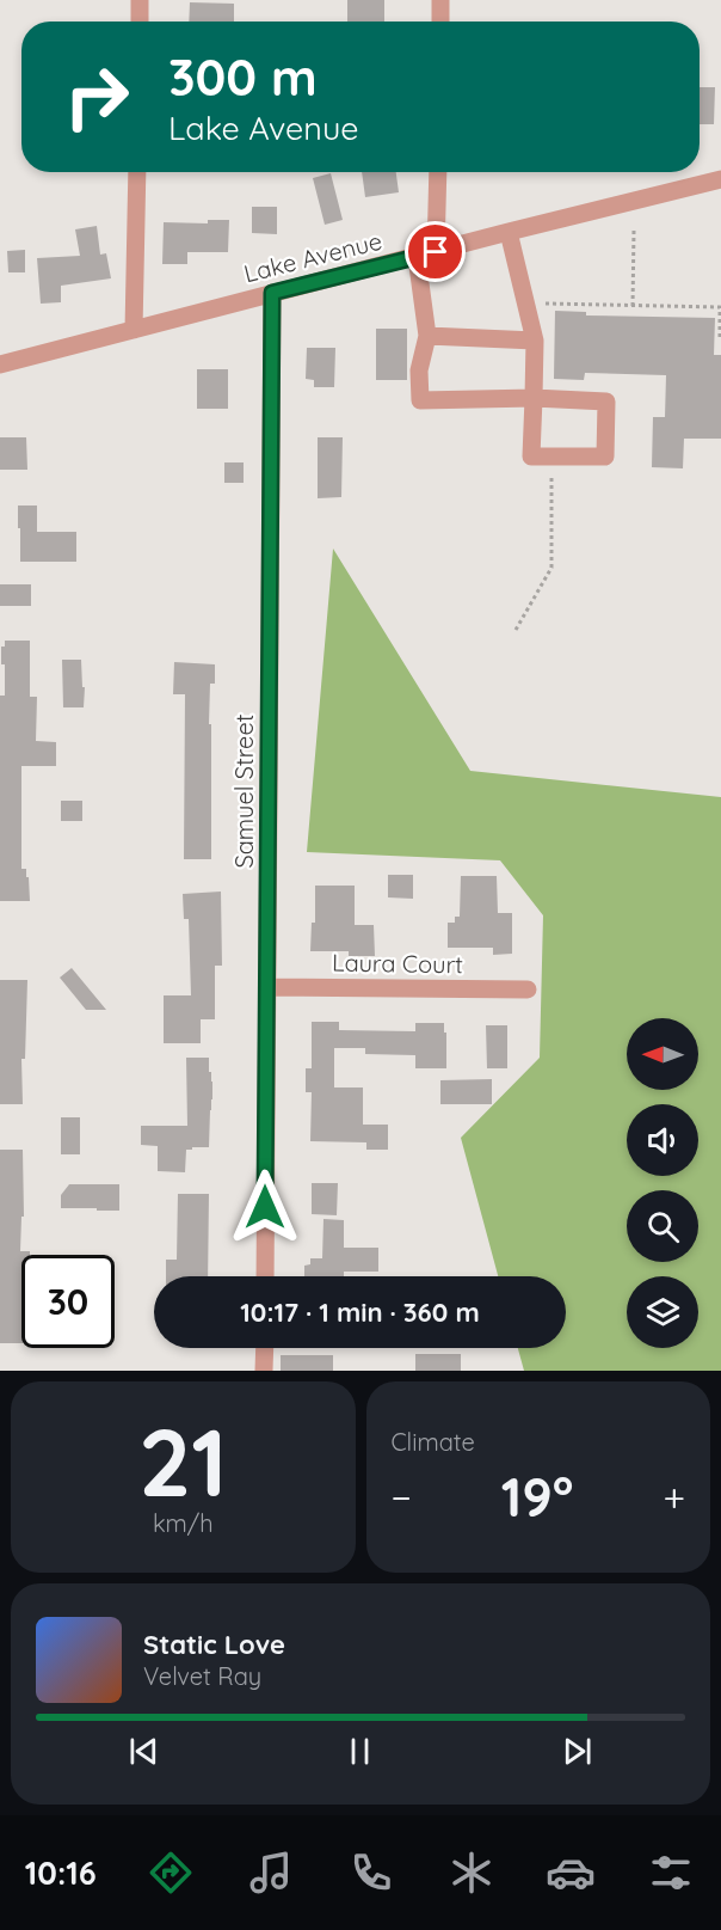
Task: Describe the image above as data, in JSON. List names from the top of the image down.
{
  "streets": {
    "street": ["Lake Avenue", "Samuel Street", "Laura Court"]
  },
  "crossings": [
    ["Lake Avenue", "Samuel Street"],
    ["Samuel Street", "Laura Court"]
  ],
  "north": "left",
  "page": {
    "turn": ["300 m", "Lake Avenue"],
    "limit": "30",
    "trip": "10:17 · 1 min · 360 m",
    "tile": [
      ["21", "km/h"],
      "Climate"
    ],
    "heat": ["−", "19°", "+"],
    "song": ["Static Love", "Velvet Ray"],
    "tabs": "10:16"
  }
}
